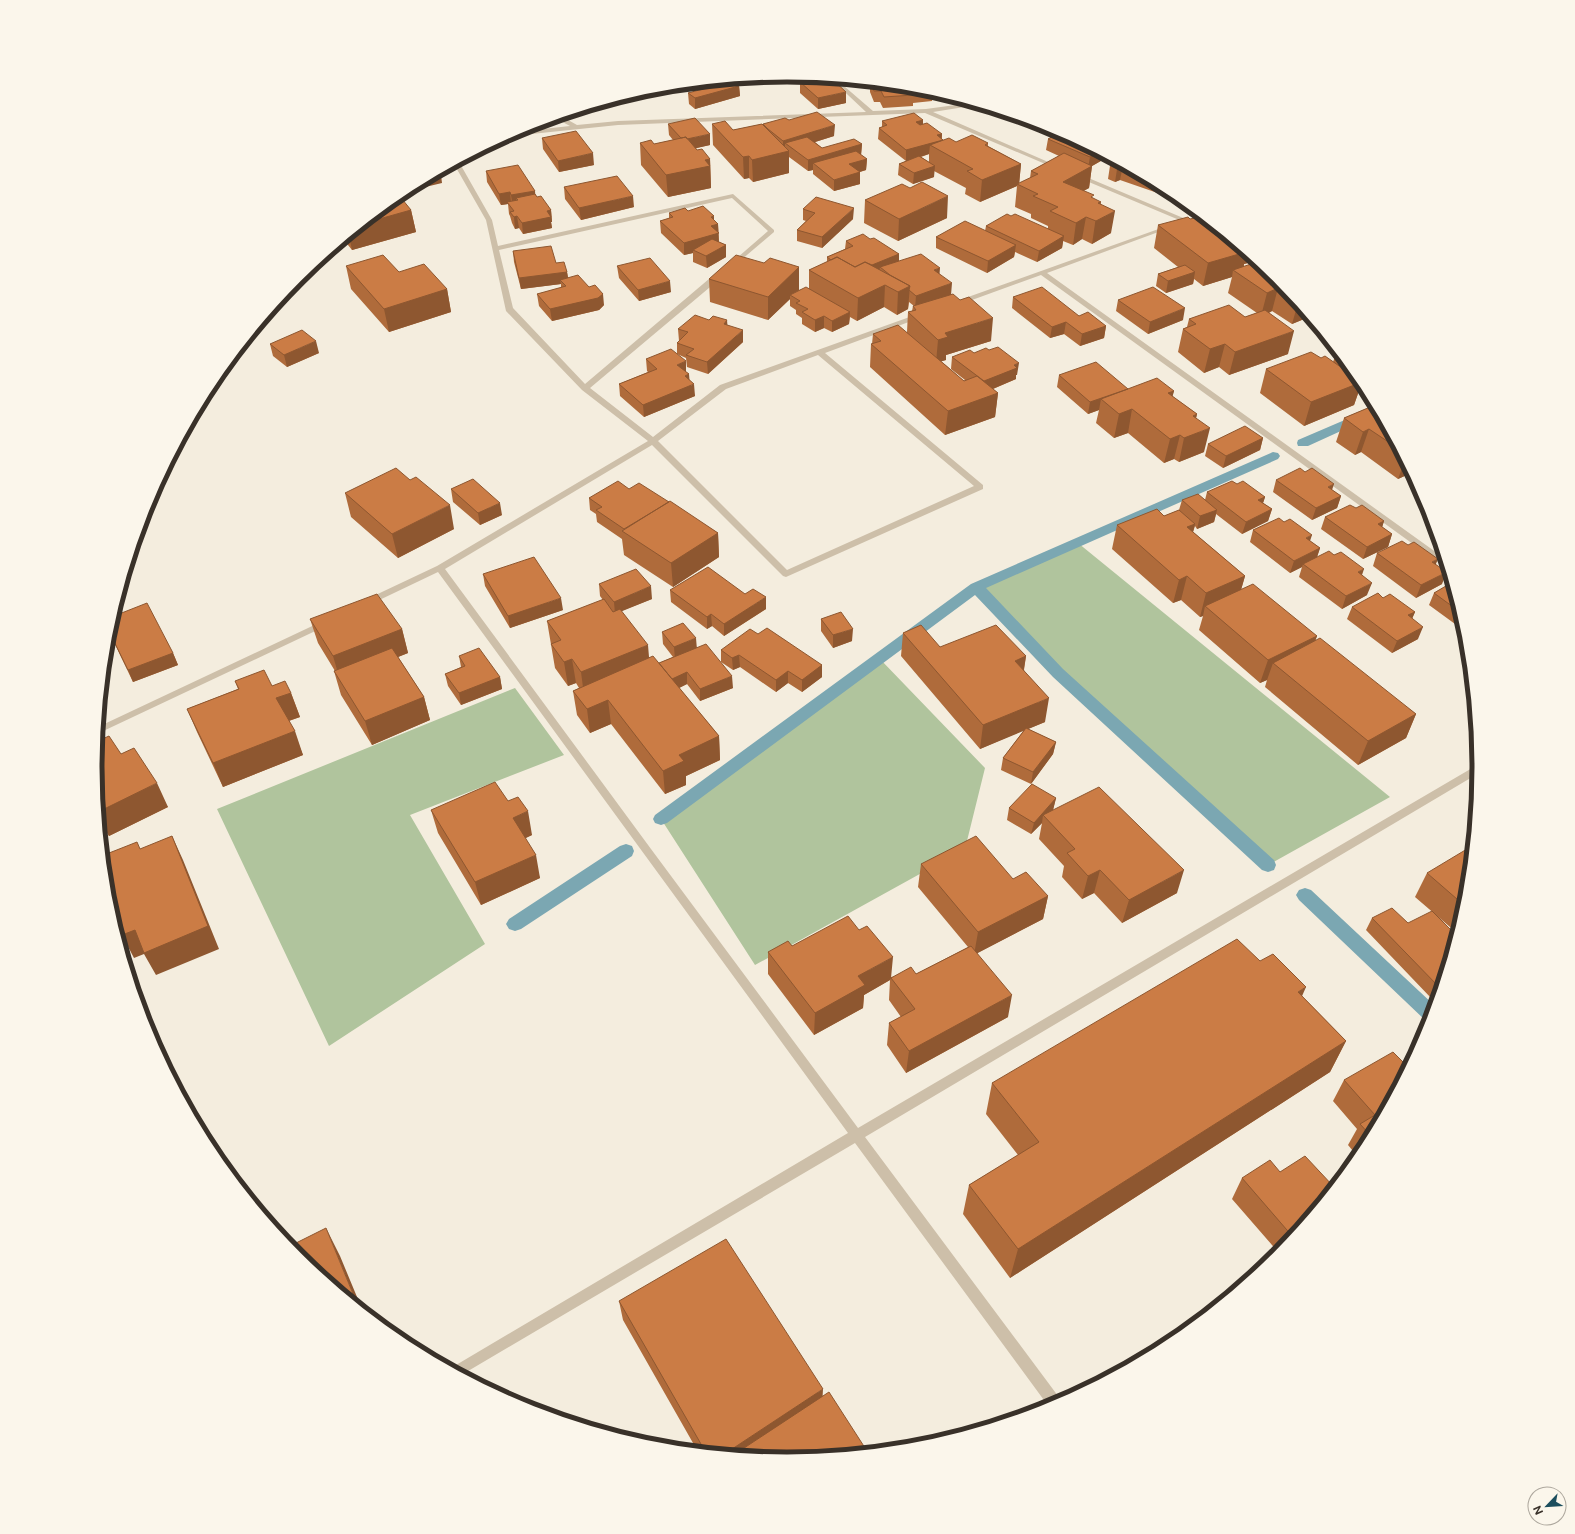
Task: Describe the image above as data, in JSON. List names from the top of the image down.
{
  "north": "bottom left"
}
